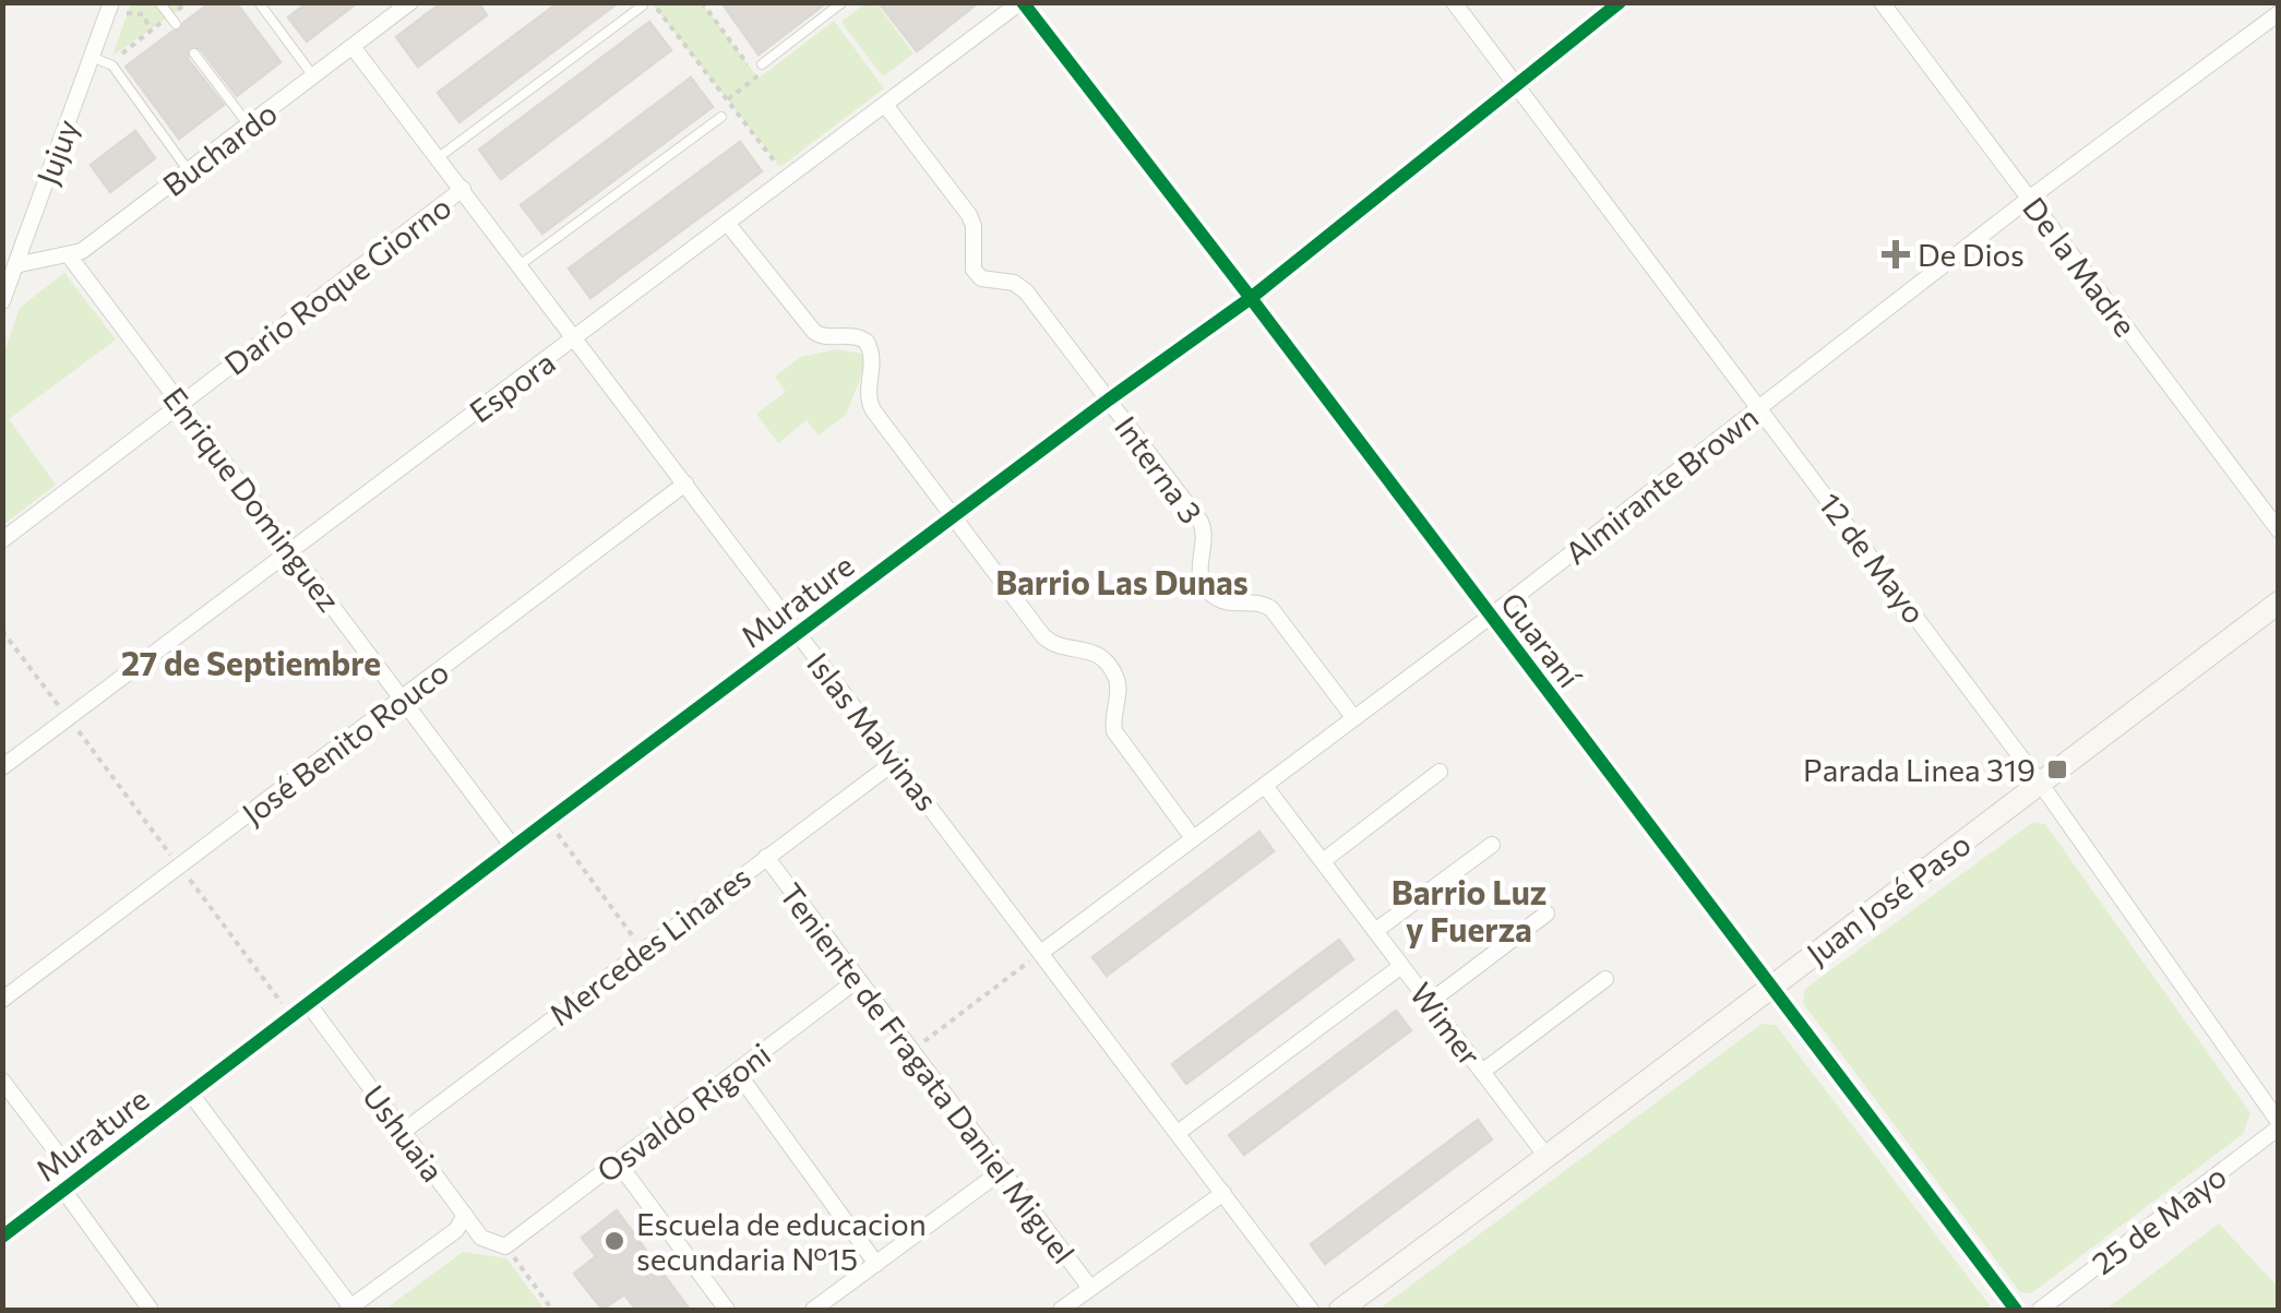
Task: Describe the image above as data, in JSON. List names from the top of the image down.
{
  "streets": {
    "main road": ["Juan José Paso"],
    "street": [
      "Buchardo",
      "Jujuy",
      "De la Madre",
      "Dario Roque Giorno",
      "Espora",
      "Interna 3",
      "Almirante Brown",
      "Enrique Dominguez",
      "12 de Mayo",
      "Murature",
      "Guaraní",
      "Islas Malvinas",
      "José Benito Rouco",
      "Mercedes Linares",
      "Wimer",
      "Teniente de Fragata Daniel Miguel",
      "Osvaldo Rigoni",
      "Ushuaia",
      "25 de Mayo"
    ]
  },
  "crossings": [
    ["Buchardo", "Jujuy"],
    ["Buchardo", "Enrique Dominguez"],
    ["Buchardo", "Islas Malvinas"],
    ["De la Madre", "Almirante Brown"],
    ["Dario Roque Giorno", "Enrique Dominguez"],
    ["Dario Roque Giorno", "Islas Malvinas"],
    ["Espora", "Interna 3"],
    ["Espora", "Enrique Dominguez"],
    ["Espora", "Guaraní"],
    ["Espora", "Islas Malvinas"],
    ["Interna 3", "Almirante Brown"],
    ["Interna 3", "Murature"],
    ["Almirante Brown", "12 de Mayo"],
    ["Almirante Brown", "Guaraní"],
    ["Almirante Brown", "Islas Malvinas"],
    ["Almirante Brown", "Wimer"],
    ["Enrique Dominguez", "Murature"],
    ["Enrique Dominguez", "José Benito Rouco"],
    ["12 de Mayo", "Murature"],
    ["12 de Mayo", "Juan José Paso"],
    ["12 de Mayo", "25 de Mayo"],
    ["Murature", "Guaraní"],
    ["Murature", "Islas Malvinas"],
    ["Murature", "Ushuaia"],
    ["Guaraní", "Juan José Paso"],
    ["Islas Malvinas", "José Benito Rouco"],
    ["Islas Malvinas", "Mercedes Linares"],
    ["Juan José Paso", "Wimer"],
    ["Mercedes Linares", "Teniente de Fragata Daniel Miguel"],
    ["Mercedes Linares", "Ushuaia"],
    ["Teniente de Fragata Daniel Miguel", "Osvaldo Rigoni"],
    ["Osvaldo Rigoni", "Ushuaia"]
  ],
  "districts": ["Barrio Las Dunas", "27 de Septiembre", "Barrio Luz y Fuerza"],
  "places": {
    "health": ["De Dios"],
    "transit": ["Parada Linea 319"],
    "other": ["Escuela de educacion secundaria Nº15"]
  }
}
